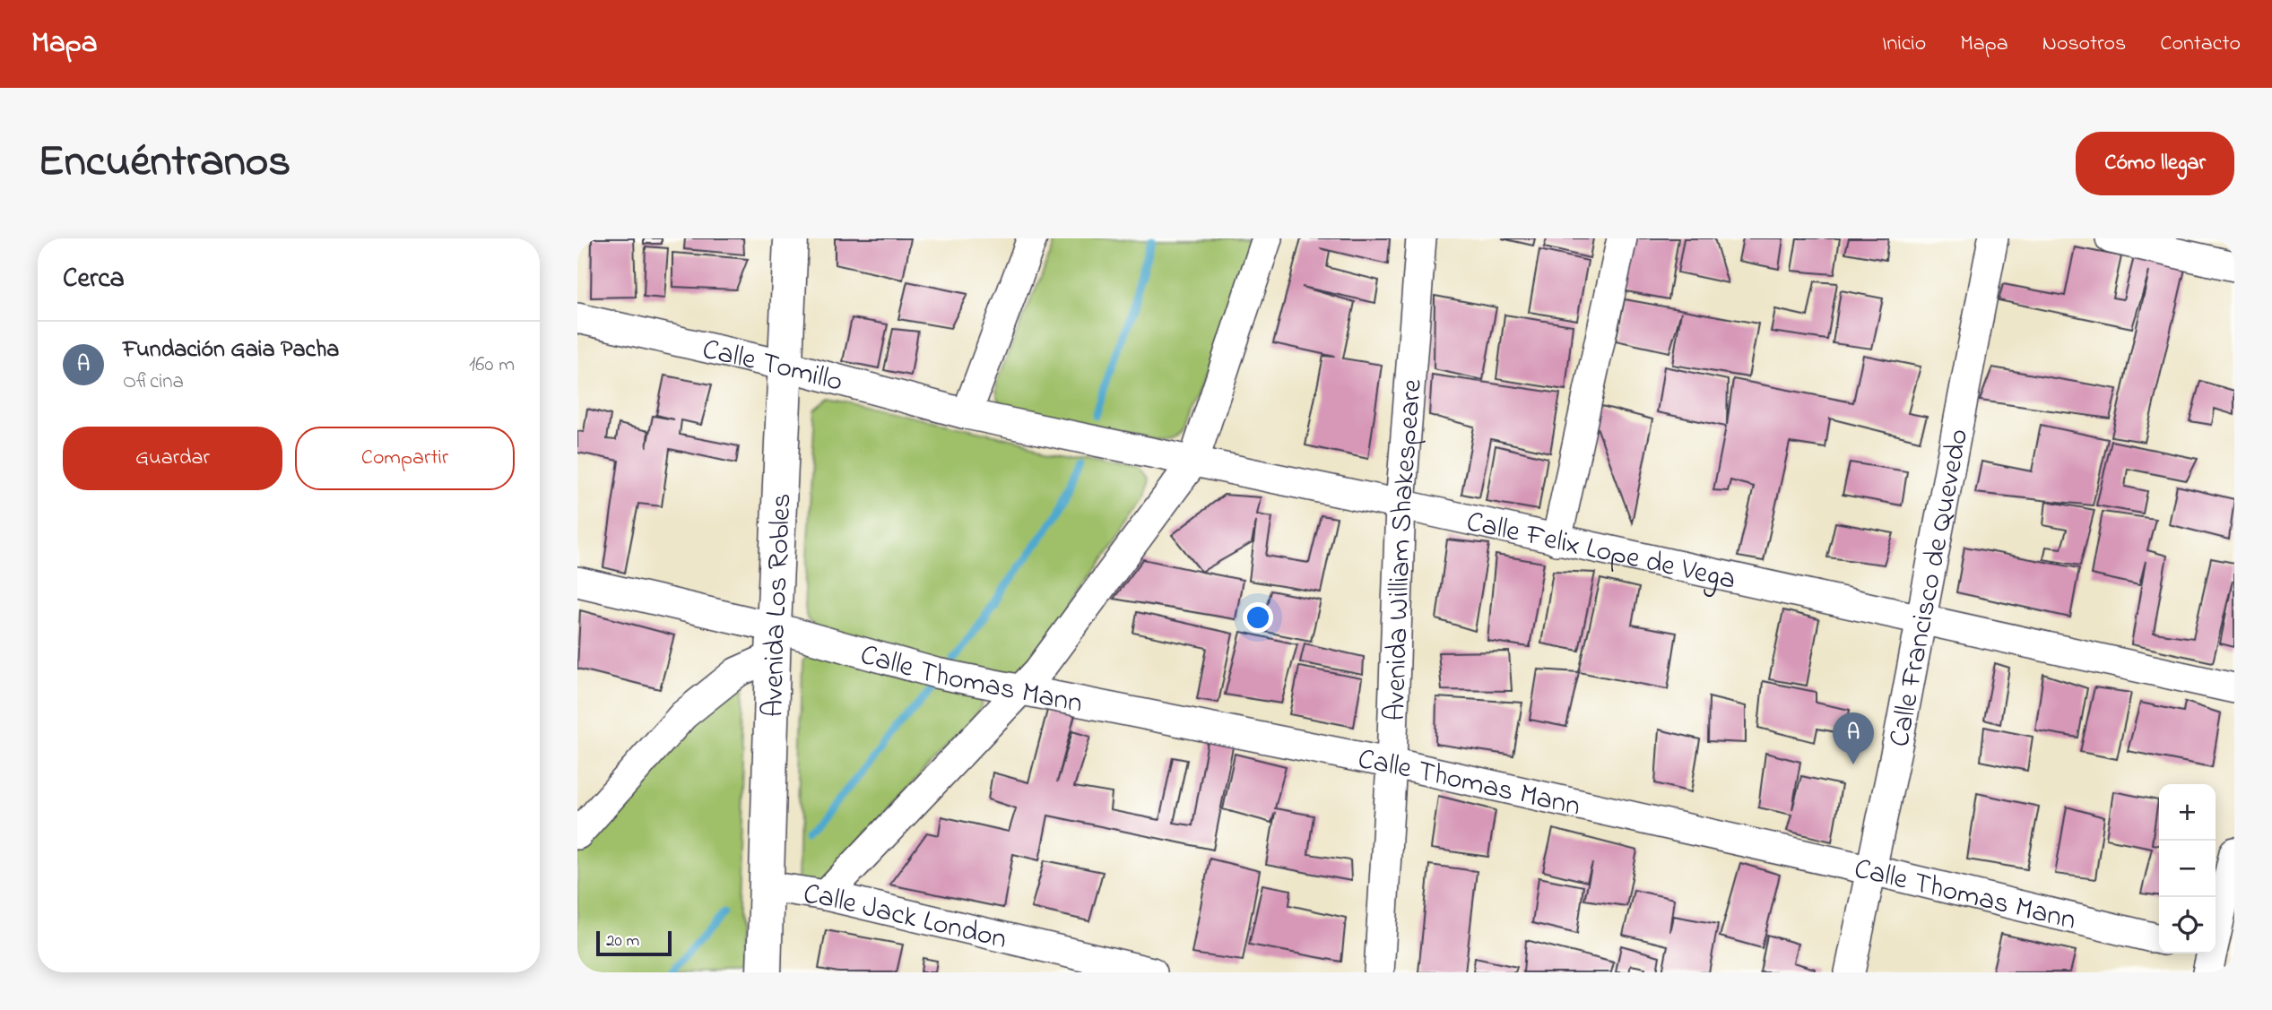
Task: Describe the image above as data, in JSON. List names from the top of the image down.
{
  "streets": {
    "main road": ["Avenida Los Robles"],
    "street": [
      "Calle Tomillo",
      "Avenida William Shakespeare",
      "Calle Felix Lope de Vega",
      "Calle Francisco de Quevedo",
      "Calle Thomas Mann",
      "Calle Jack London"
    ]
  },
  "crossings": [
    ["Calle Tomillo", "Calle Felix Lope de Vega"],
    ["Calle Tomillo", "Avenida Los Robles"],
    ["Avenida William Shakespeare", "Calle Felix Lope de Vega"],
    ["Avenida William Shakespeare", "Calle Thomas Mann"],
    ["Calle Felix Lope de Vega", "Calle Francisco de Quevedo"],
    ["Calle Francisco de Quevedo", "Calle Thomas Mann"],
    ["Avenida Los Robles", "Calle Thomas Mann"],
    ["Avenida Los Robles", "Calle Jack London"]
  ],
  "scale_bar": "20 m",
  "page": {
    "header": "Mapa",
    "nav": [
      "Inicio",
      "Mapa",
      "Nosotros",
      "Contacto"
    ],
    "title": "Encuéntranos",
    "buttons": [
      "Cómo llegar",
      ["Guardar", "Compartir"]
    ],
    "heading": "Cerca",
    "list": [
      {
        "mark": "A",
        "name": "Fundación Gaia Pacha",
        "note": "Oficina",
        "value": "160 m"
      }
    ],
    "pins": "A",
    "map_buttons": ["+", "−"],
    "scale": "20 m"
  }
}
